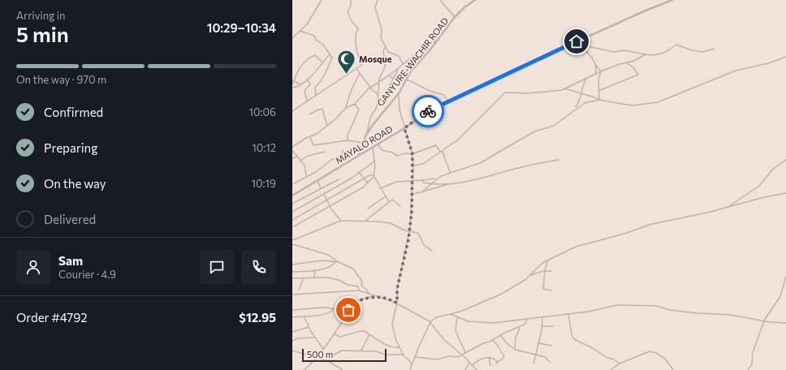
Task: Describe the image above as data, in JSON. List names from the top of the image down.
{
  "streets": {
    "street": ["GANYURE-WACHIR ROAD", "MAYALO ROAD"]
  },
  "crossings": [
    ["GANYURE-WACHIR ROAD", "MAYALO ROAD"]
  ],
  "places": {
    "mosque": ["Mosque"]
  },
  "scale_bar": "500 m",
  "page": {
    "heading": ["5 min", "Arriving in", "10:29–10:34"],
    "panel": [
      "Sam",
      "Courier · 4.9",
      "Order #4792",
      "$12.95"
    ],
    "bar": "On the way · 970 m",
    "list": [
      ["Confirmed", "10:06"],
      ["Preparing", "10:12"],
      ["On the way", "10:19"],
      "Delivered"
    ],
    "scale": "500 m"
  }
}
